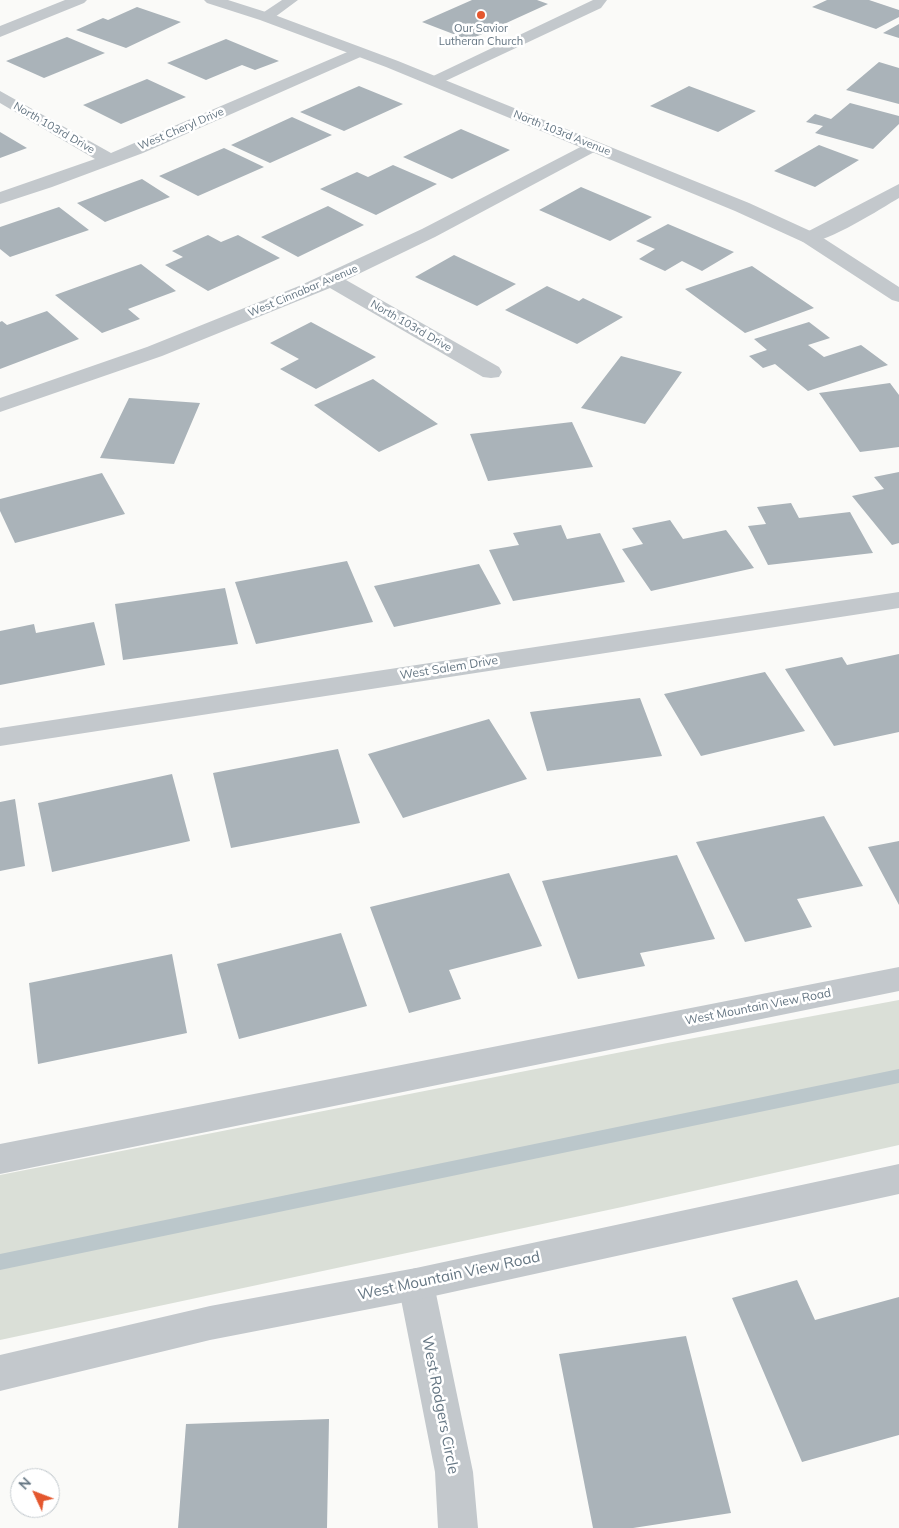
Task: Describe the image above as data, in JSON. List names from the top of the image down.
{
  "streets": {
    "street": [
      "North 103rd Drive",
      "West Cheryl Drive",
      "North 103rd Avenue",
      "West Cinnabar Avenue",
      "West Salem Drive",
      "West Mountain View Road",
      "West Rodgers Circle"
    ]
  },
  "crossings": [
    ["North 103rd Drive", "West Cheryl Drive"],
    ["North 103rd Drive", "West Cinnabar Avenue"],
    ["West Cheryl Drive", "North 103rd Avenue"],
    ["North 103rd Avenue", "West Cinnabar Avenue"],
    ["West Mountain View Road", "West Rodgers Circle"]
  ],
  "places": ["Our Savior Lutheran Church"],
  "north": "top left"
}
